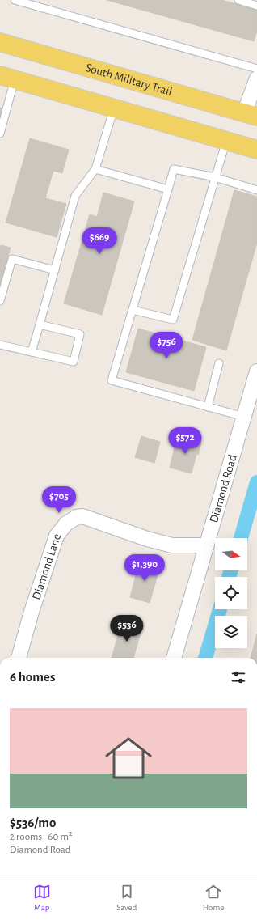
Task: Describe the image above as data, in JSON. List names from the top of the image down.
{
  "streets": {
    "main road": ["South Military Trail"],
    "street": ["Diamond Road", "Diamond Lane"]
  },
  "crossings": [
    ["Diamond Road", "Diamond Lane"]
  ],
  "north": "right",
  "page": {
    "price": [
      "$669",
      "$756",
      "$572",
      "$705",
      "$1,390",
      "$536"
    ],
    "heading": "6 homes",
    "list": [
      {
        "name": "$536/mo",
        "note": "2 rooms · 60 m² · Diamond Road"
      }
    ],
    "tabs": ["Map", "Saved", "Home"]
  }
}
